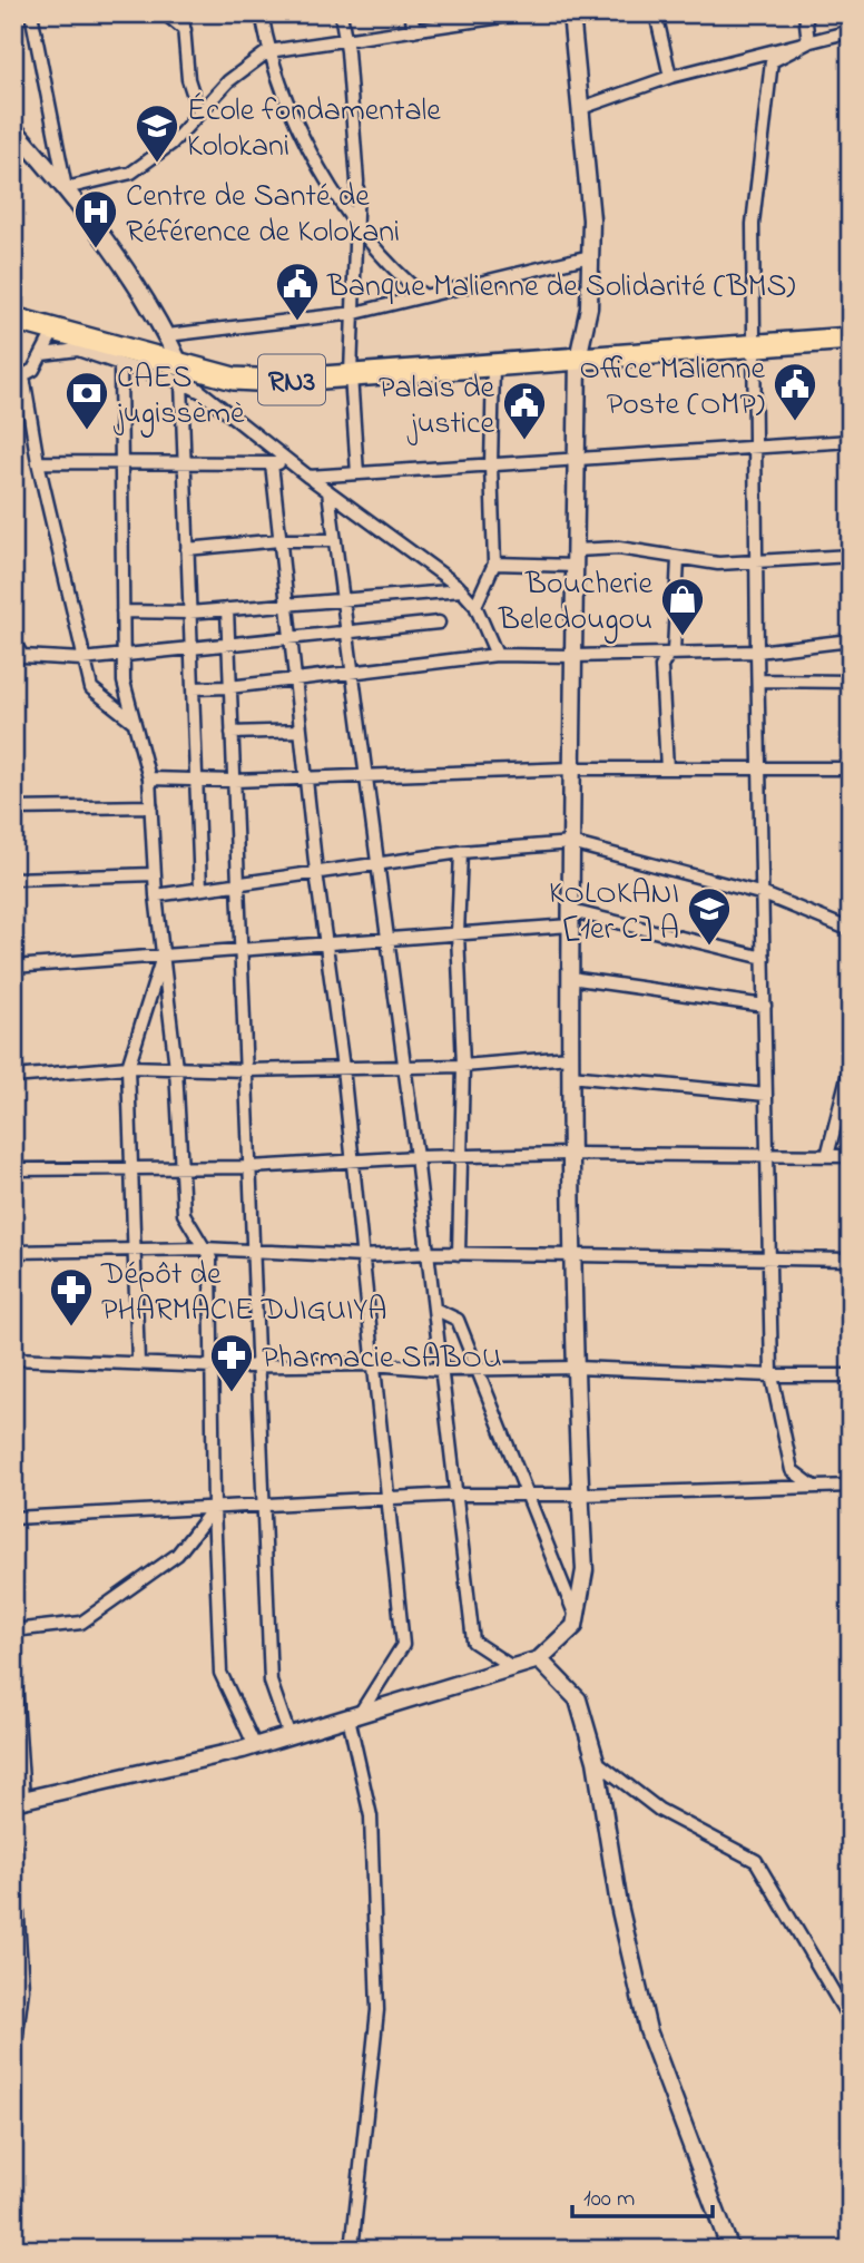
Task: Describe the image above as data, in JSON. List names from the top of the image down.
{
  "streets": {
    "highway": ["RN3"]
  },
  "places": {
    "school or university": ["École fondamentale Kolokani", "KOLOKANI [1er C] A"],
    "hospital": ["Centre de Santé de Référence de Kolokani"],
    "public building": ["Banque Malienne de Solidarité (BMS)", "Office Malienne Poste (OMP)", "Palais de justice"],
    "bank": ["CAES jugissèmè"],
    "shop": ["Boucherie Beledougou"],
    "pharmacy": ["Dépôt de PHARMACIE DJIGUIYA", "Pharmacie SABOU"]
  },
  "scale_bar": "100 m"
}
